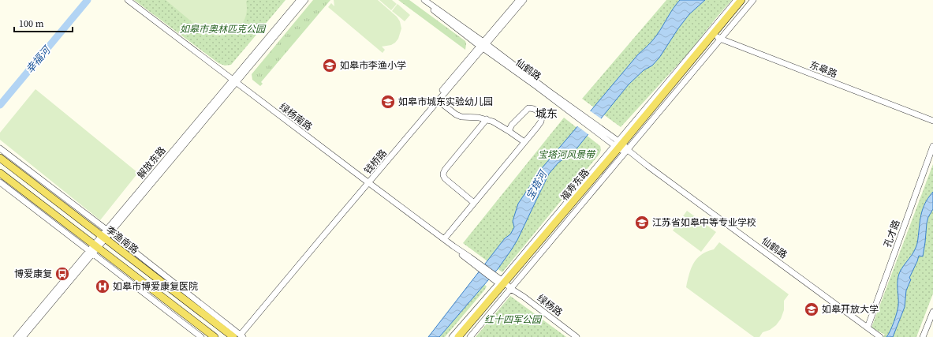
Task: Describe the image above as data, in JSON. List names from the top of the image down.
{
  "streets": {
    "main road": ["福寿东路", "李渔南路"],
    "street": [
      "仙鹤路",
      "东皋路",
      "绿杨南路",
      "钱桥路",
      "解放东路",
      "孔才路",
      "绿杨路"
    ]
  },
  "crossings": [
    ["仙鹤路", "钱桥路"],
    ["仙鹤路", "福寿东路"],
    ["仙鹤路", "孔才路"],
    ["东皋路", "福寿东路"],
    ["绿杨南路", "钱桥路"],
    ["绿杨南路", "解放东路"],
    ["绿杨南路", "福寿东路"],
    ["绿杨南路", "绿杨路"],
    ["钱桥路", "李渔南路"],
    ["解放东路", "李渔南路"],
    ["福寿东路", "绿杨路"]
  ],
  "districts": ["城东"],
  "water": ["幸福河", "宝塔河"],
  "parks": ["如皋市奥林匹克公园", "宝塔河风景带", "红十四军公园"],
  "places": {
    "school or university": [
      "如皋市李渔小学",
      "如皋市城东实验幼儿园",
      "江苏省如皋中等专业学校",
      "如皋开放大学"
    ],
    "bus stop": ["博爱康复"],
    "hospital": ["如皋市博爱康复医院"]
  },
  "scale_bar": "100 m"
}
